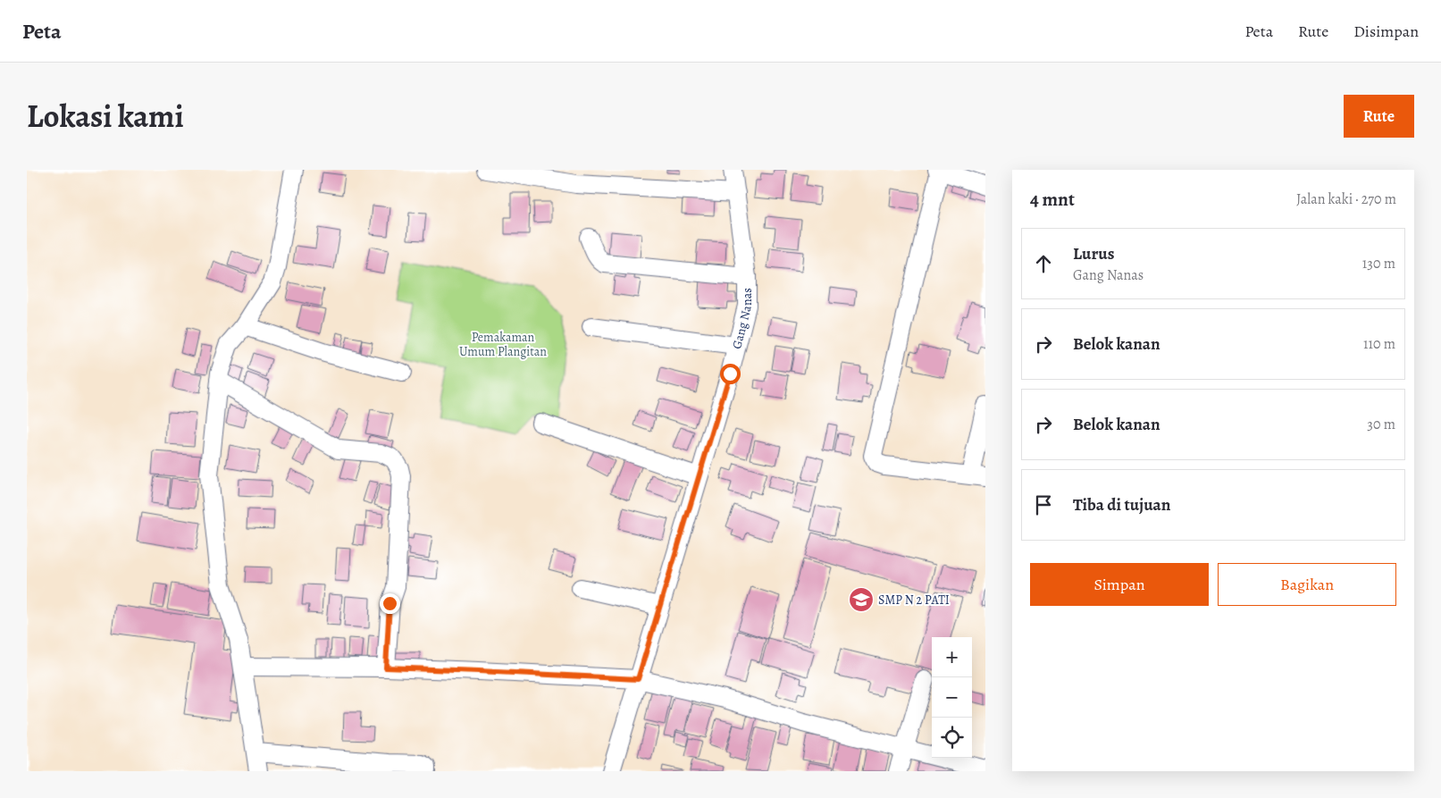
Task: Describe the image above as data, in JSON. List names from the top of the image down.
{
  "streets": {
    "street": ["Gang Nanas"]
  },
  "parks": ["Pemakaman Umum Plangitan"],
  "places": {
    "school or university": ["SMP N 2 PATI"]
  },
  "page": {
    "header": "Peta",
    "nav": ["Peta", "Rute", "Disimpan"],
    "title": "Lokasi kami",
    "buttons": [
      "Rute",
      ["Simpan", "Bagikan"]
    ],
    "heading": ["4 mnt", "Jalan kaki · 270 m"],
    "list": [
      ["Lurus", "Gang Nanas", "130 m"],
      ["Belok kanan", "110 m"],
      ["Belok kanan", "30 m"],
      "Tiba di tujuan"
    ],
    "map_buttons": ["+", "−"]
  }
}
